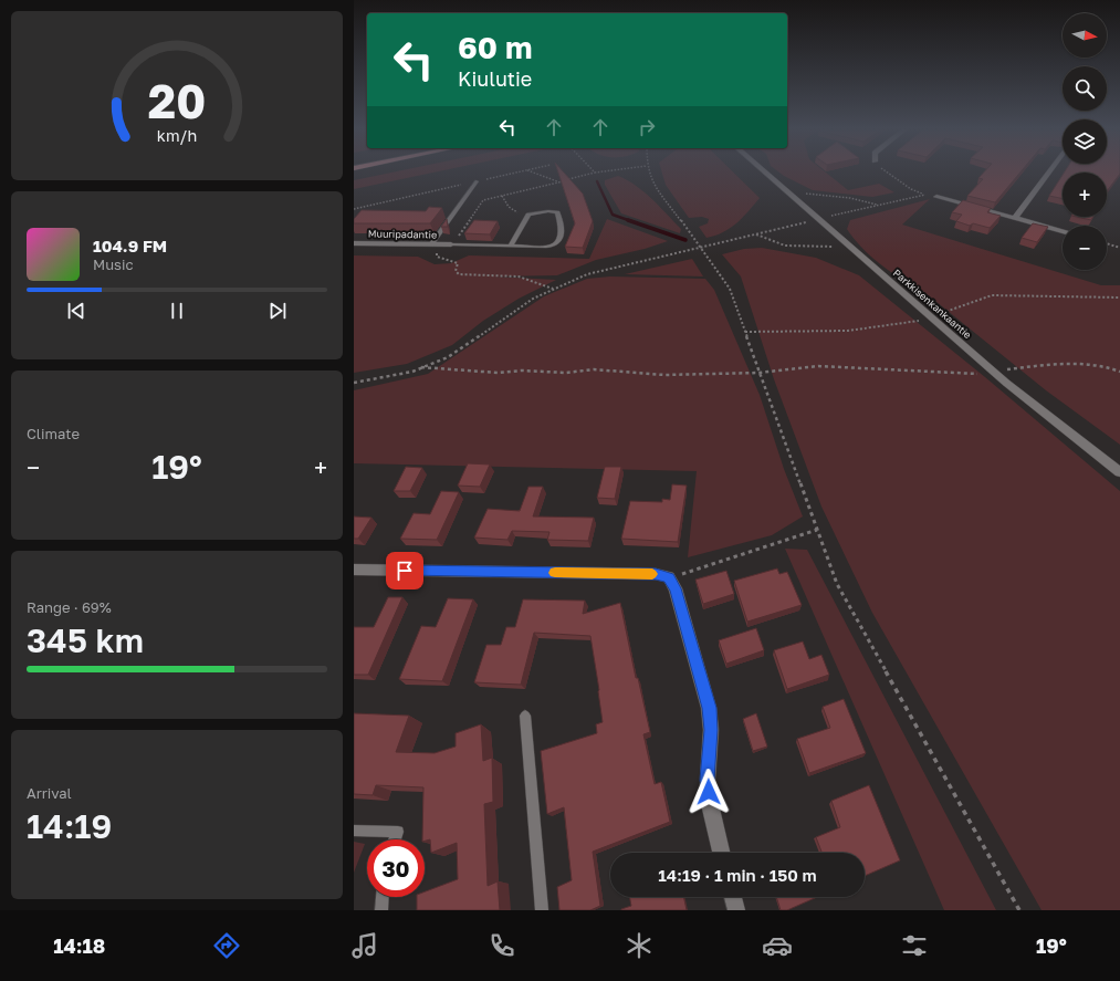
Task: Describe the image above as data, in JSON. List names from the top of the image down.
{
  "streets": {
    "street": ["Muuripadantie", "Parkkisenkankaantie"]
  },
  "north": "right",
  "page": {
    "map_buttons": ["+", "−"],
    "turn": ["60 m", "Kiulutie"],
    "song": ["104.9 FM", "Music"],
    "tile": [
      "Climate",
      ["Range · 69%", "345 km"],
      ["Arrival", "14:19"]
    ],
    "heat": ["−", "19°", "+"],
    "limit": "30",
    "trip": "14:19 · 1 min · 150 m",
    "tabs": ["14:18", "19°"],
    "gauge": ["20", "km/h"]
  }
}
